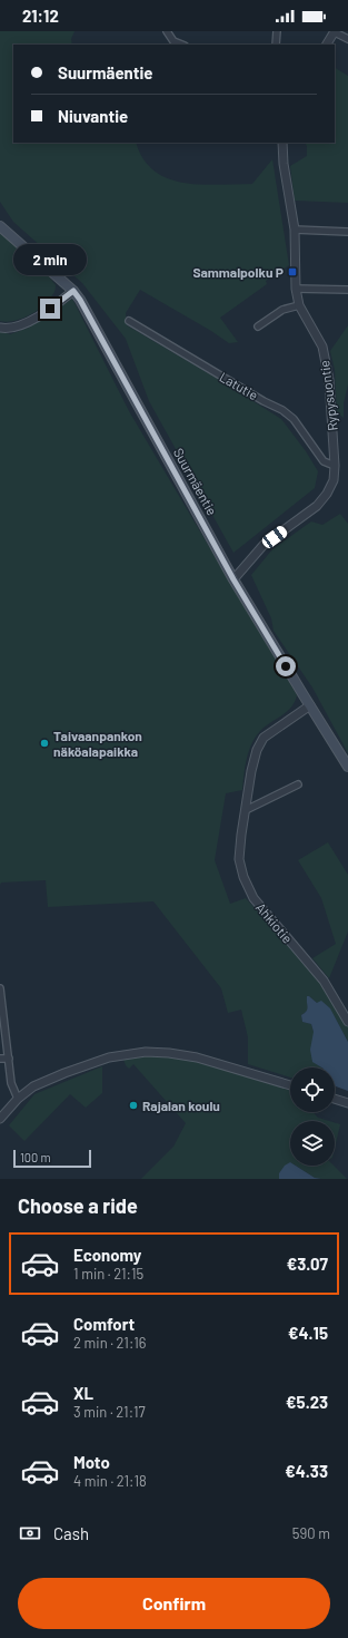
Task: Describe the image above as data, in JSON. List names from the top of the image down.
{
  "streets": {
    "main road": ["Suurmäentie"],
    "street": ["Latutie", "Rypysuontie", "Ahkiotie"]
  },
  "crossings": [
    ["Latutie", "Rypysuontie"],
    ["Rypysuontie", "Suurmäentie"],
    ["Suurmäentie", "Ahkiotie"]
  ],
  "places": {
    "transit": ["Sammalpolku P"],
    "other": ["Taivaanpankon näköalapaikka", "Rajalan koulu"]
  },
  "scale_bar": "100 m",
  "page": {
    "status": "21:12",
    "banner": ["Suurmäentie", "Niuvantie"],
    "bubble": "2 min",
    "scale": "100 m",
    "heading": "Choose a ride",
    "list": [
      {
        "name": "Economy",
        "note": "1 min · 21:15",
        "value": "€3.07"
      },
      {
        "name": "Comfort",
        "note": "2 min · 21:16",
        "value": "€4.15"
      },
      {
        "name": "XL",
        "note": "3 min · 21:17",
        "value": "€5.23"
      },
      {
        "name": "Moto",
        "note": "4 min · 21:18",
        "value": "€4.33"
      }
    ],
    "pay": ["Cash", "590 m"],
    "buttons": "Confirm"
  }
}
